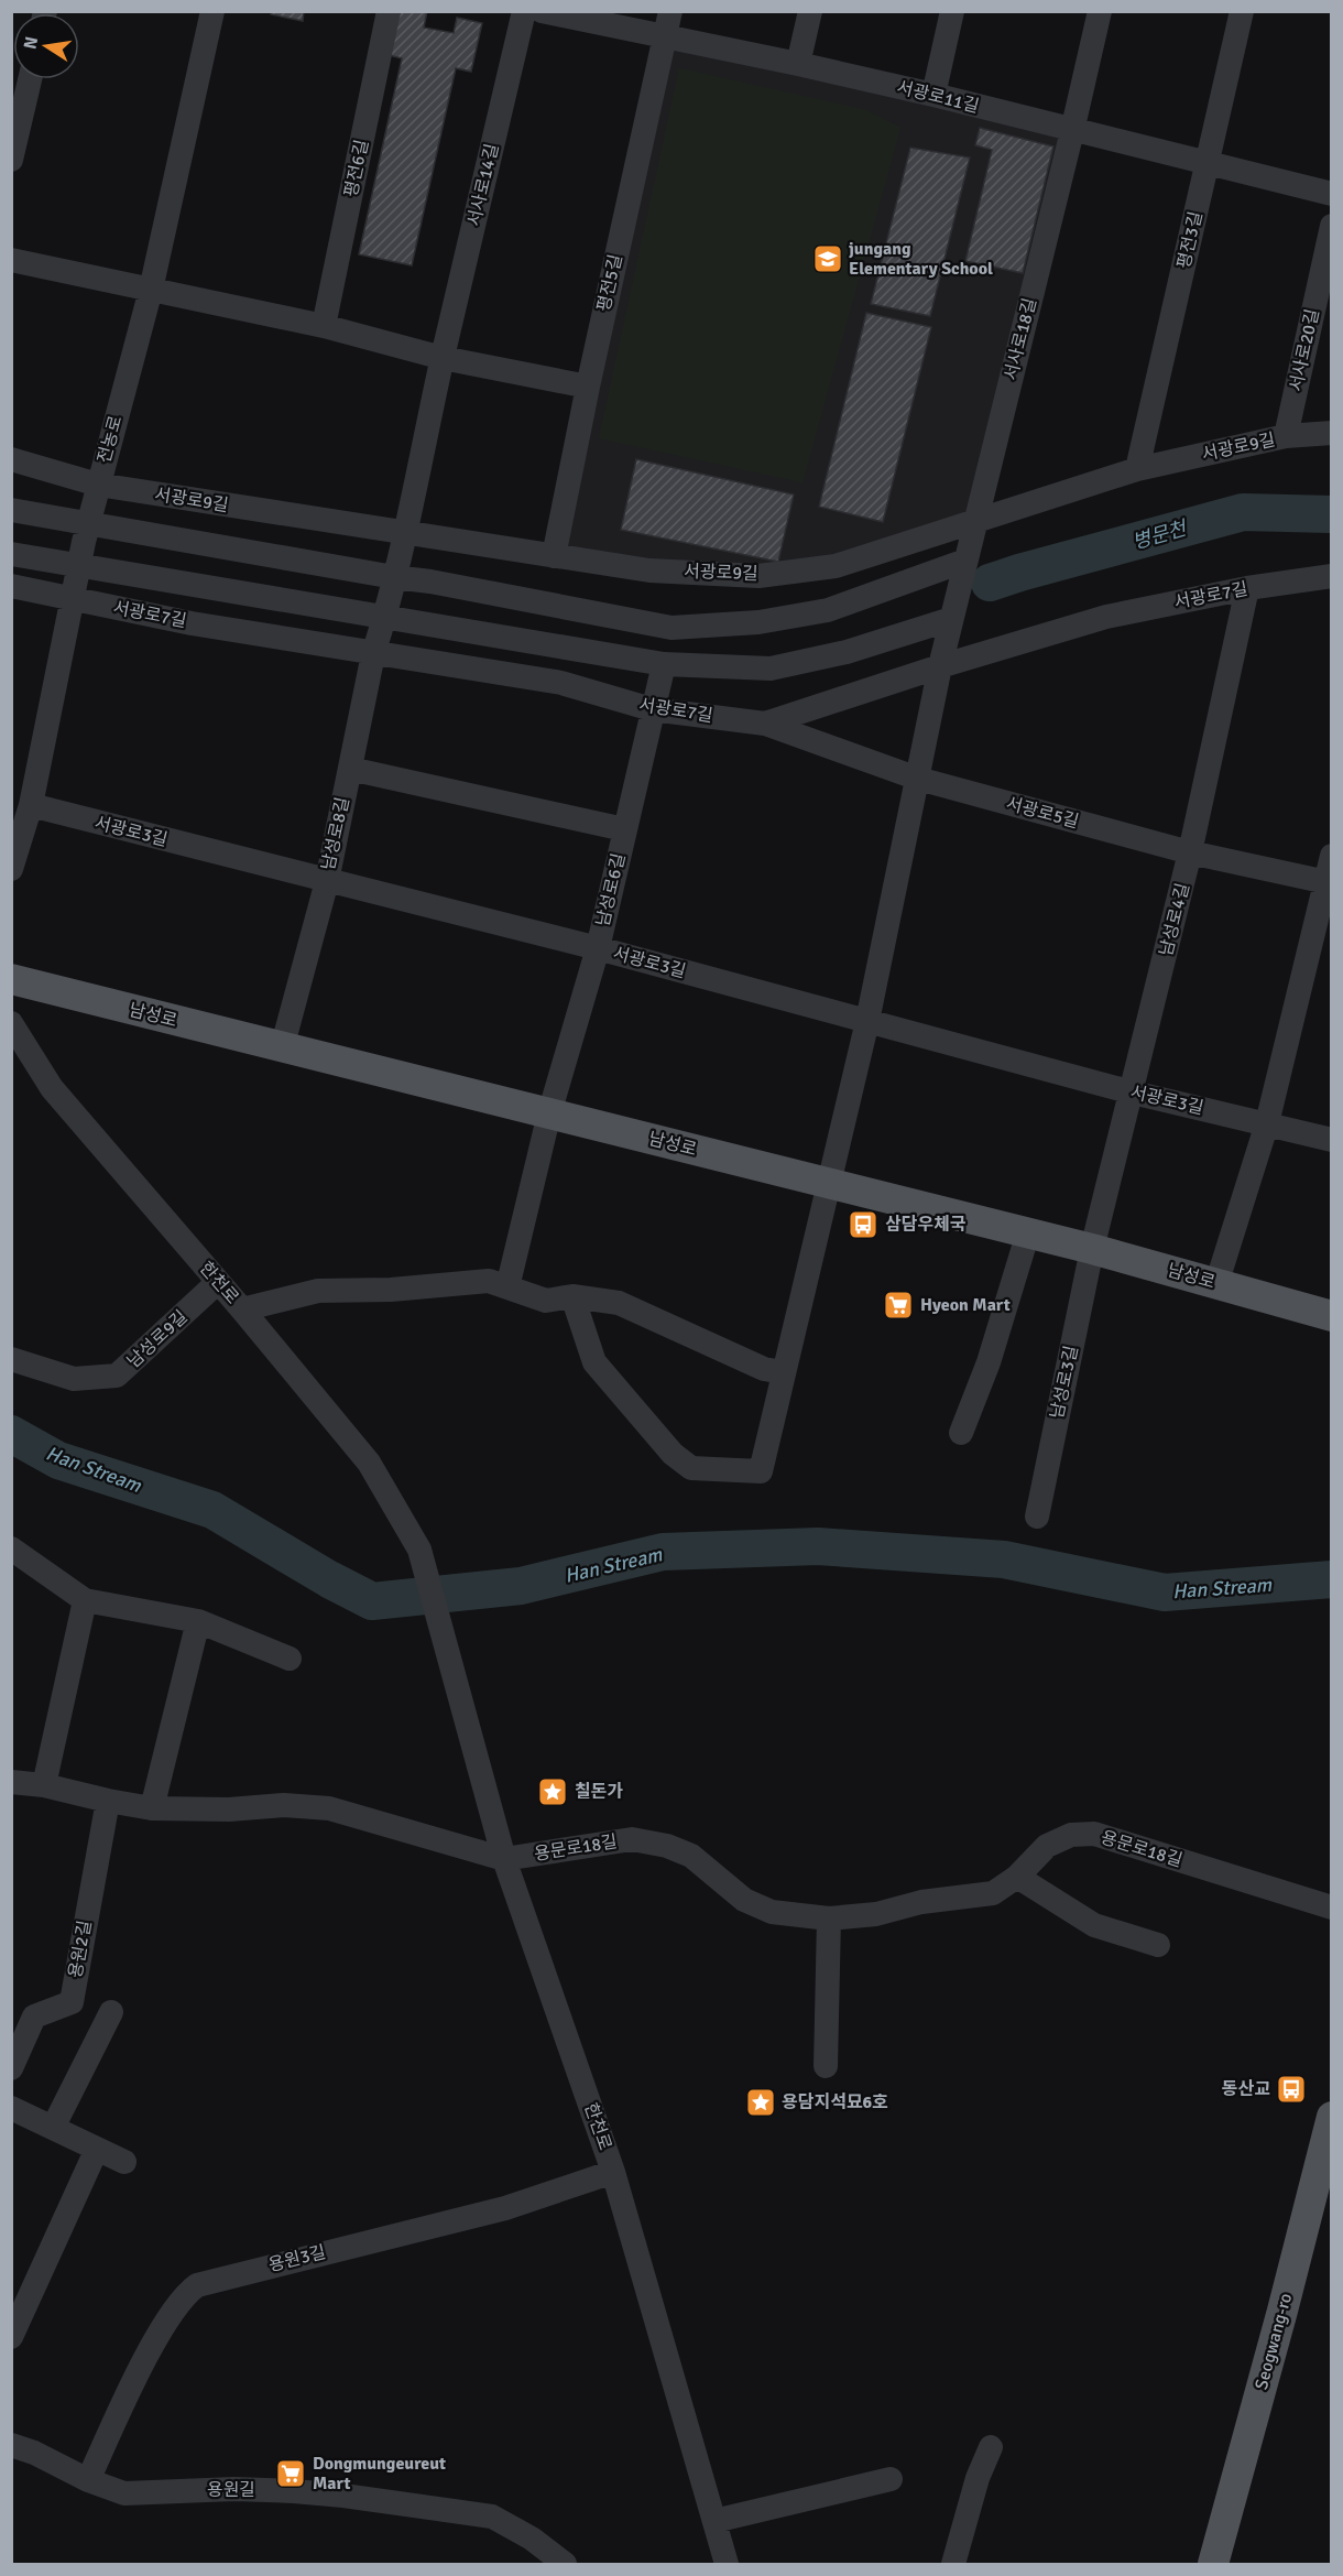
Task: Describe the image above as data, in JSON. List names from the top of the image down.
{
  "streets": {
    "main road": ["남성로", "Seogwang-ro"],
    "street": [
      "서광로11길",
      "평전6길",
      "서사로14길",
      "평전3길",
      "평전5길",
      "서사로18길",
      "서사로20길",
      "전농로",
      "서광로9길",
      "서광로7길",
      "서광로5길",
      "서광로3길",
      "남성로8길",
      "남성로6길",
      "남성로4길",
      "한천로",
      "남성로9길",
      "남성로3길",
      "용문로18길",
      "용원2길",
      "용원3길",
      "용원길"
    ]
  },
  "crossings": [
    ["서광로11길", "평전3길"],
    ["서광로11길", "평전5길"],
    ["서광로11길", "서사로18길"],
    ["서사로14길", "서광로9길"],
    ["서사로14길", "남성로8길"],
    ["평전3길", "서광로9길"],
    ["평전5길", "서광로9길"],
    ["서사로18길", "서광로9길"],
    ["서사로18길", "서광로7길"],
    ["서사로20길", "서광로9길"],
    ["전농로", "서광로9길"],
    ["전농로", "서광로7길"],
    ["전농로", "서광로3길"],
    ["서광로7길", "서광로5길"],
    ["서광로7길", "남성로8길"],
    ["서광로7길", "남성로6길"],
    ["서광로7길", "남성로4길"],
    ["서광로5길", "남성로4길"],
    ["서광로3길", "남성로8길"],
    ["서광로3길", "남성로6길"],
    ["서광로3길", "남성로4길"],
    ["남성로8길", "남성로"],
    ["남성로6길", "남성로"],
    ["남성로4길", "남성로"],
    ["남성로4길", "남성로3길"],
    ["남성로", "남성로3길"],
    ["한천로", "남성로9길"],
    ["한천로", "용문로18길"],
    ["한천로", "용원3길"],
    ["용문로18길", "용원2길"],
    ["용원3길", "용원길"]
  ],
  "water": ["병문천", "Han Stream"],
  "places": {
    "school or university": ["jungang Elementary School"],
    "bus stop": ["삼담우체국", "동산교"],
    "supermarket": ["Hyeon Mart", "Dongmungeureut Mart"],
    "place": ["칠돈가", "용담지석묘6호"]
  },
  "north": "left"
}
